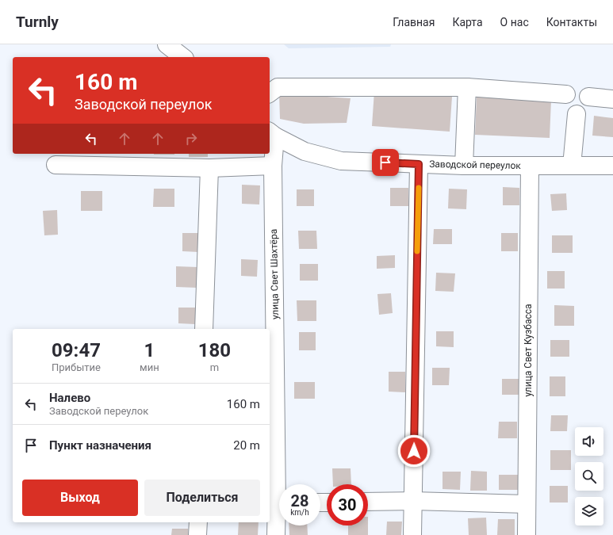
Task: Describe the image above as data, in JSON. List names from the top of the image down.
{
  "streets": {
    "street": ["Заводской переулок", "улица Свет Шахтёра", "улица Свет Кузбасса"]
  },
  "crossings": [
    ["Заводской переулок", "улица Свет Шахтёра"],
    ["Заводской переулок", "улица Свет Кузбасса"]
  ],
  "page": {
    "header": "Turnly",
    "nav": [
      "Главная",
      "Карта",
      "О нас",
      "Контакты"
    ],
    "turn": ["160 m", "Заводской переулок"],
    "eta": [
      "09:47",
      "Прибытие",
      "1",
      "мин",
      "180",
      "m"
    ],
    "list": [
      {
        "name": "Налево",
        "note": "Заводской переулок",
        "value": "160 m"
      },
      {
        "name": "Пункт назначения",
        "value": "20 m"
      }
    ],
    "buttons": ["Выход", "Поделиться"],
    "speed": "28 km/h",
    "limit": "30"
  }
}
